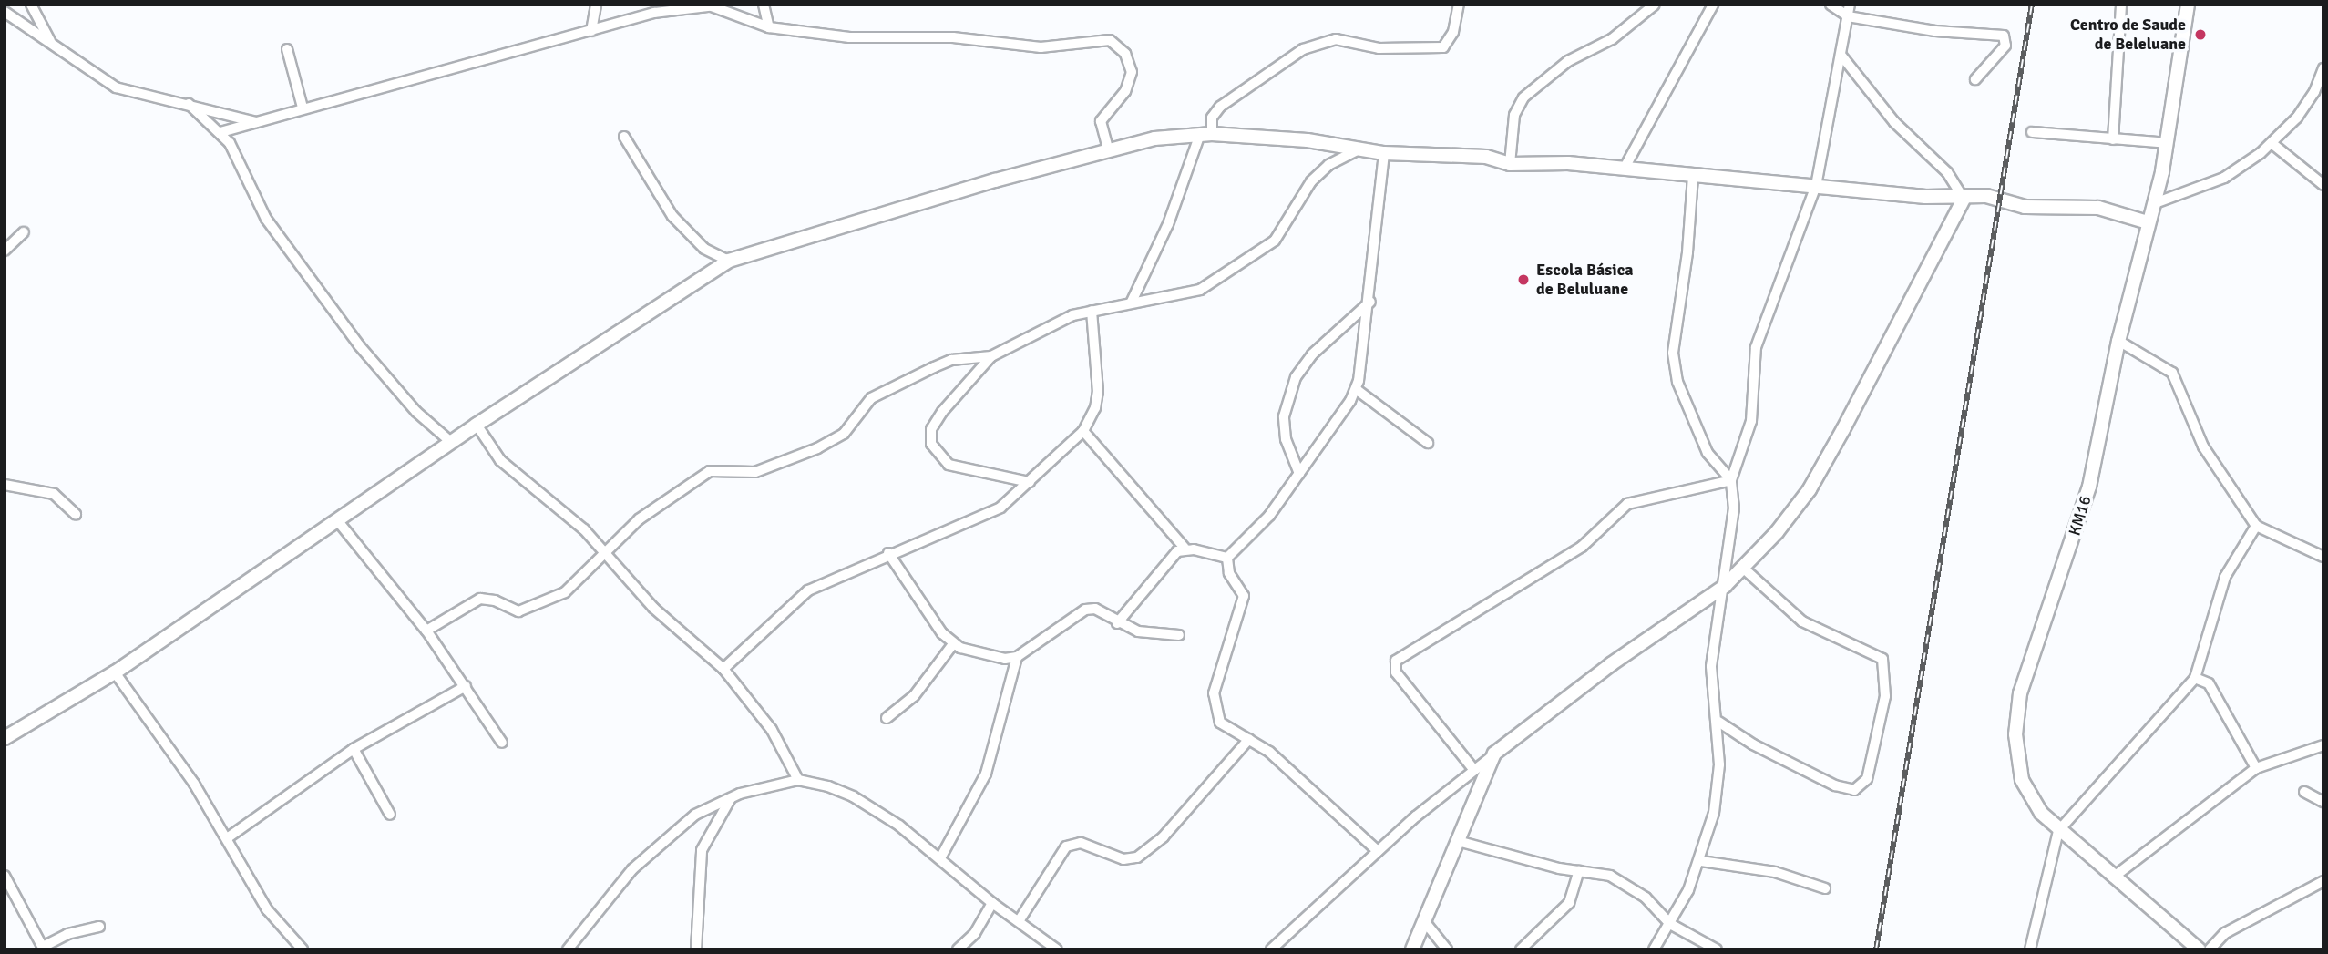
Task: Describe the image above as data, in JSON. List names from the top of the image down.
{
  "streets": {
    "street": ["KM16"]
  },
  "places": ["Centro de Saude de Beleluane", "Escola Básica de Beluluane"]
}
